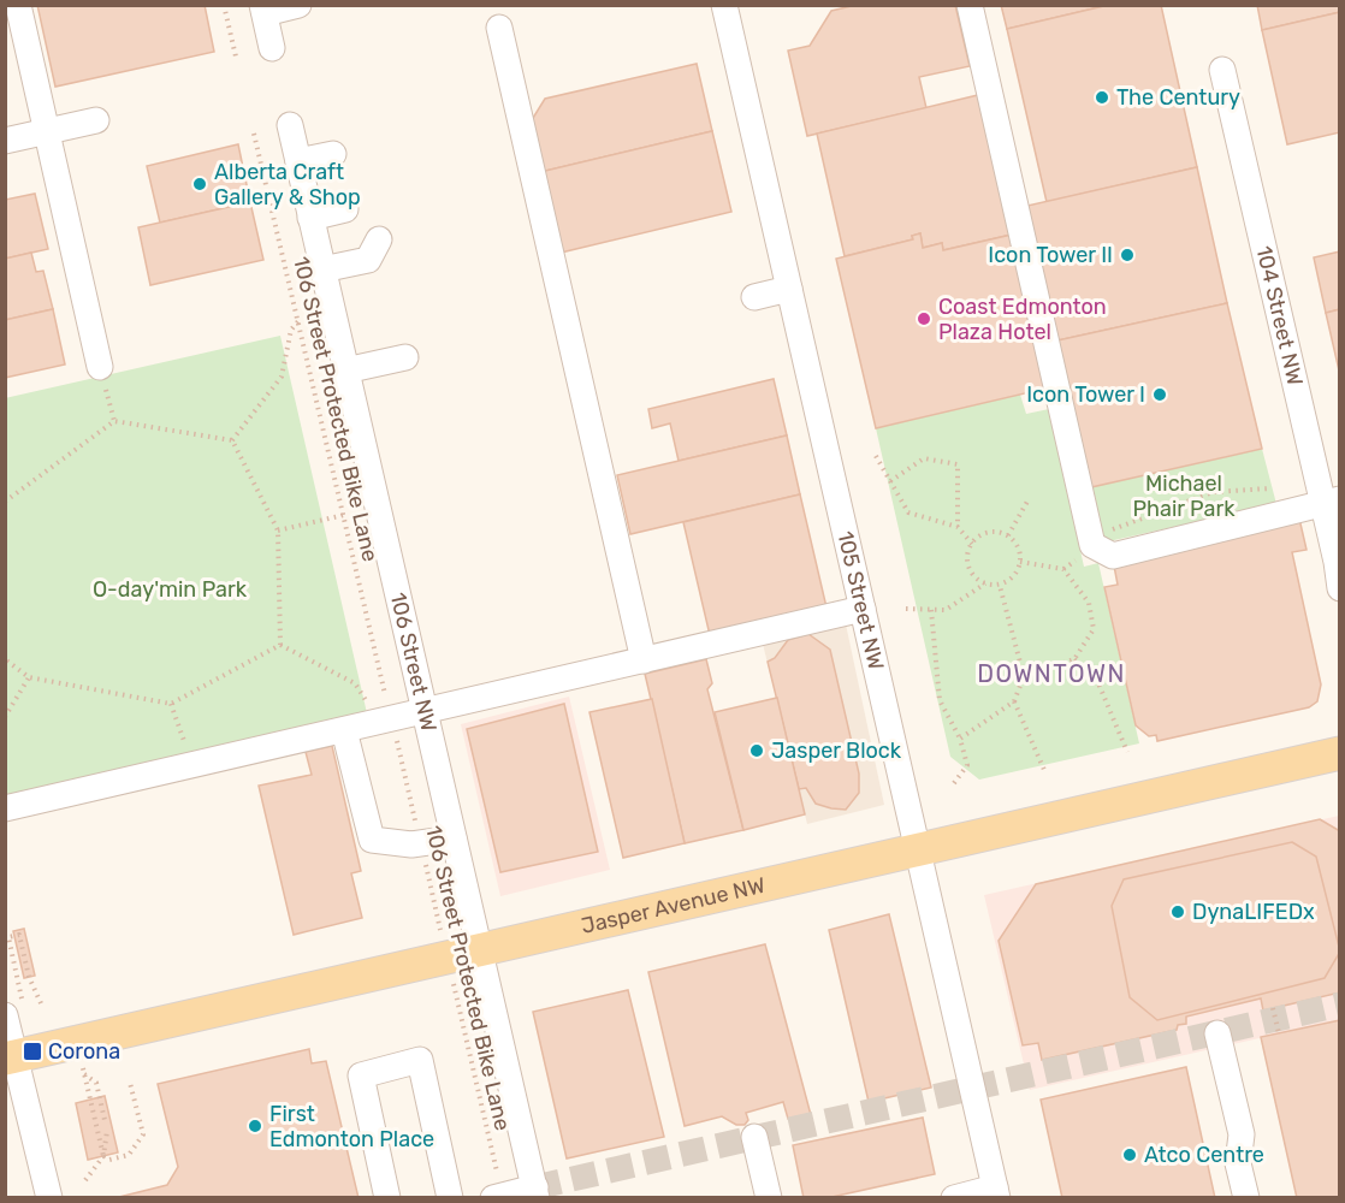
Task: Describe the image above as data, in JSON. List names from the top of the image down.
{
  "streets": {
    "main road": ["Jasper Avenue NW"],
    "street": ["104 Street NW", "105 Street NW", "106 Street NW"],
    "path": ["106 Street Protected Bike Lane"]
  },
  "crossings": [
    ["106 Street Protected Bike Lane", "Jasper Avenue NW"],
    ["105 Street NW", "Jasper Avenue NW"],
    ["106 Street NW", "Jasper Avenue NW"]
  ],
  "districts": ["DOWNTOWN"],
  "parks": ["Michael Phair Park", "O-day'min Park"],
  "places": {
    "other": [
      "The Century",
      "Alberta Craft Gallery & Shop",
      "Icon Tower II",
      "Coast Edmonton Plaza Hotel",
      "Icon Tower I",
      "Jasper Block",
      "DynaLIFEDx",
      "First Edmonton Place",
      "Atco Centre"
    ],
    "transit": ["Corona"]
  }
}
